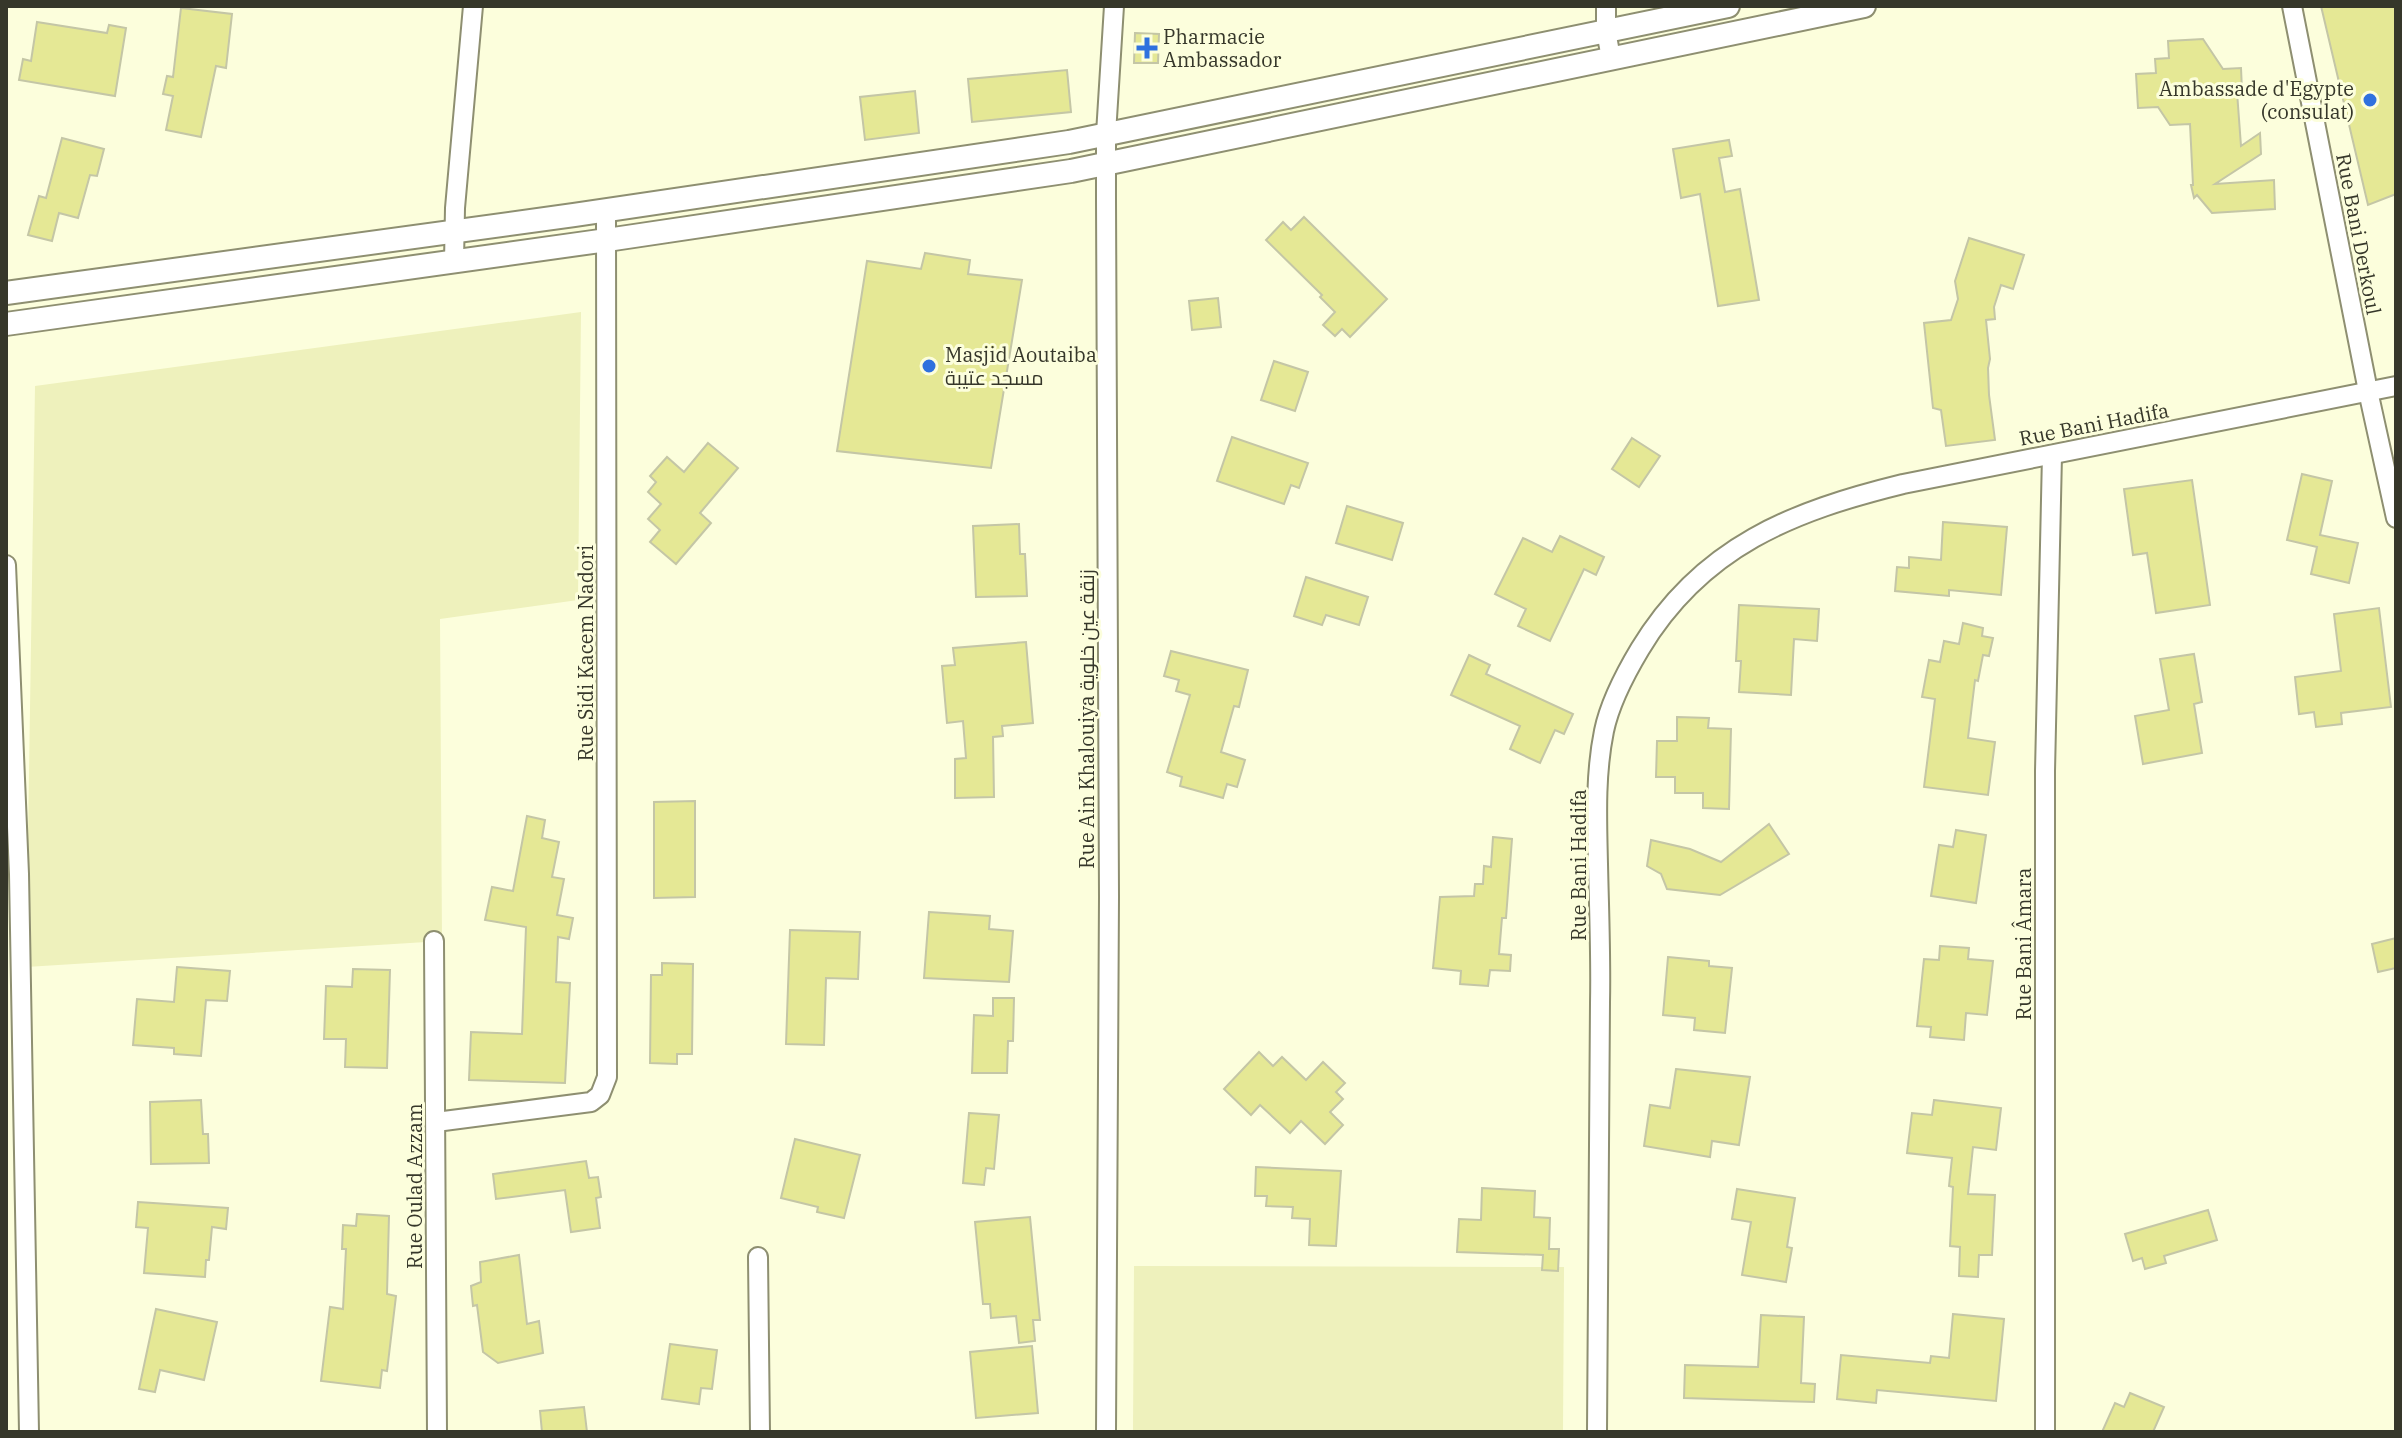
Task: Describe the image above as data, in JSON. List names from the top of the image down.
{
  "streets": {
    "street": [
      "Rue Bani Derkoul",
      "Rue Bani Hadifa",
      "Rue Sidi Kacem Nadori",
      "Rue Ain Khalouiya زنقة عين خلوية",
      "Rue Bani Âmara",
      "Rue Oulad Azzam"
    ]
  },
  "crossings": [
    ["Rue Bani Derkoul", "Rue Bani Hadifa"],
    ["Rue Bani Hadifa", "Rue Bani Âmara"],
    ["Rue Sidi Kacem Nadori", "Rue Oulad Azzam"]
  ],
  "places": {
    "health": ["Pharmacie Ambassador"],
    "other": ["Ambassade d'Egypte (consulat)", "Masjid Aoutaiba مسجد عتيبة"]
  }
}
